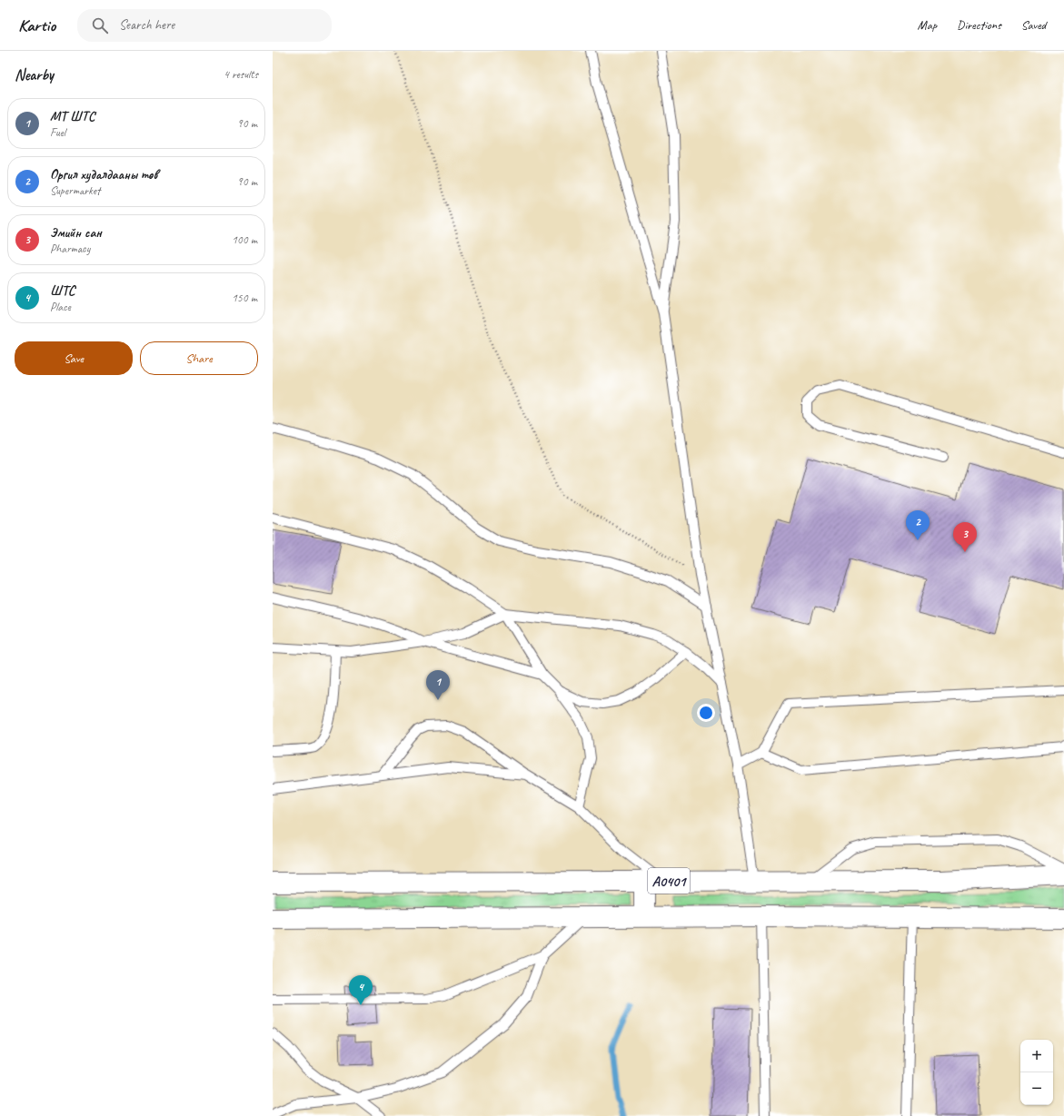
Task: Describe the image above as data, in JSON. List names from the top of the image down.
{
  "streets": {
    "highway": ["A0401"]
  },
  "page": {
    "header": "Kartio",
    "search": "Search here",
    "nav": ["Map", "Directions", "Saved"],
    "heading": ["Nearby", "4 results"],
    "list": [
      {
        "mark": "1",
        "name": "МТ ШТС",
        "note": "Fuel",
        "value": "90 m"
      },
      {
        "mark": "2",
        "name": "Оргил худалдааны төв",
        "note": "Supermarket",
        "value": "90 m"
      },
      {
        "mark": "3",
        "name": "Эмийн сан",
        "note": "Pharmacy",
        "value": "100 m"
      },
      {
        "mark": "4",
        "name": "ШТС",
        "note": "Place",
        "value": "150 m"
      }
    ],
    "buttons": ["Save", "Share"],
    "pins": [
      "2",
      "3",
      "1",
      "4"
    ],
    "map_buttons": ["+", "−"]
  }
}
